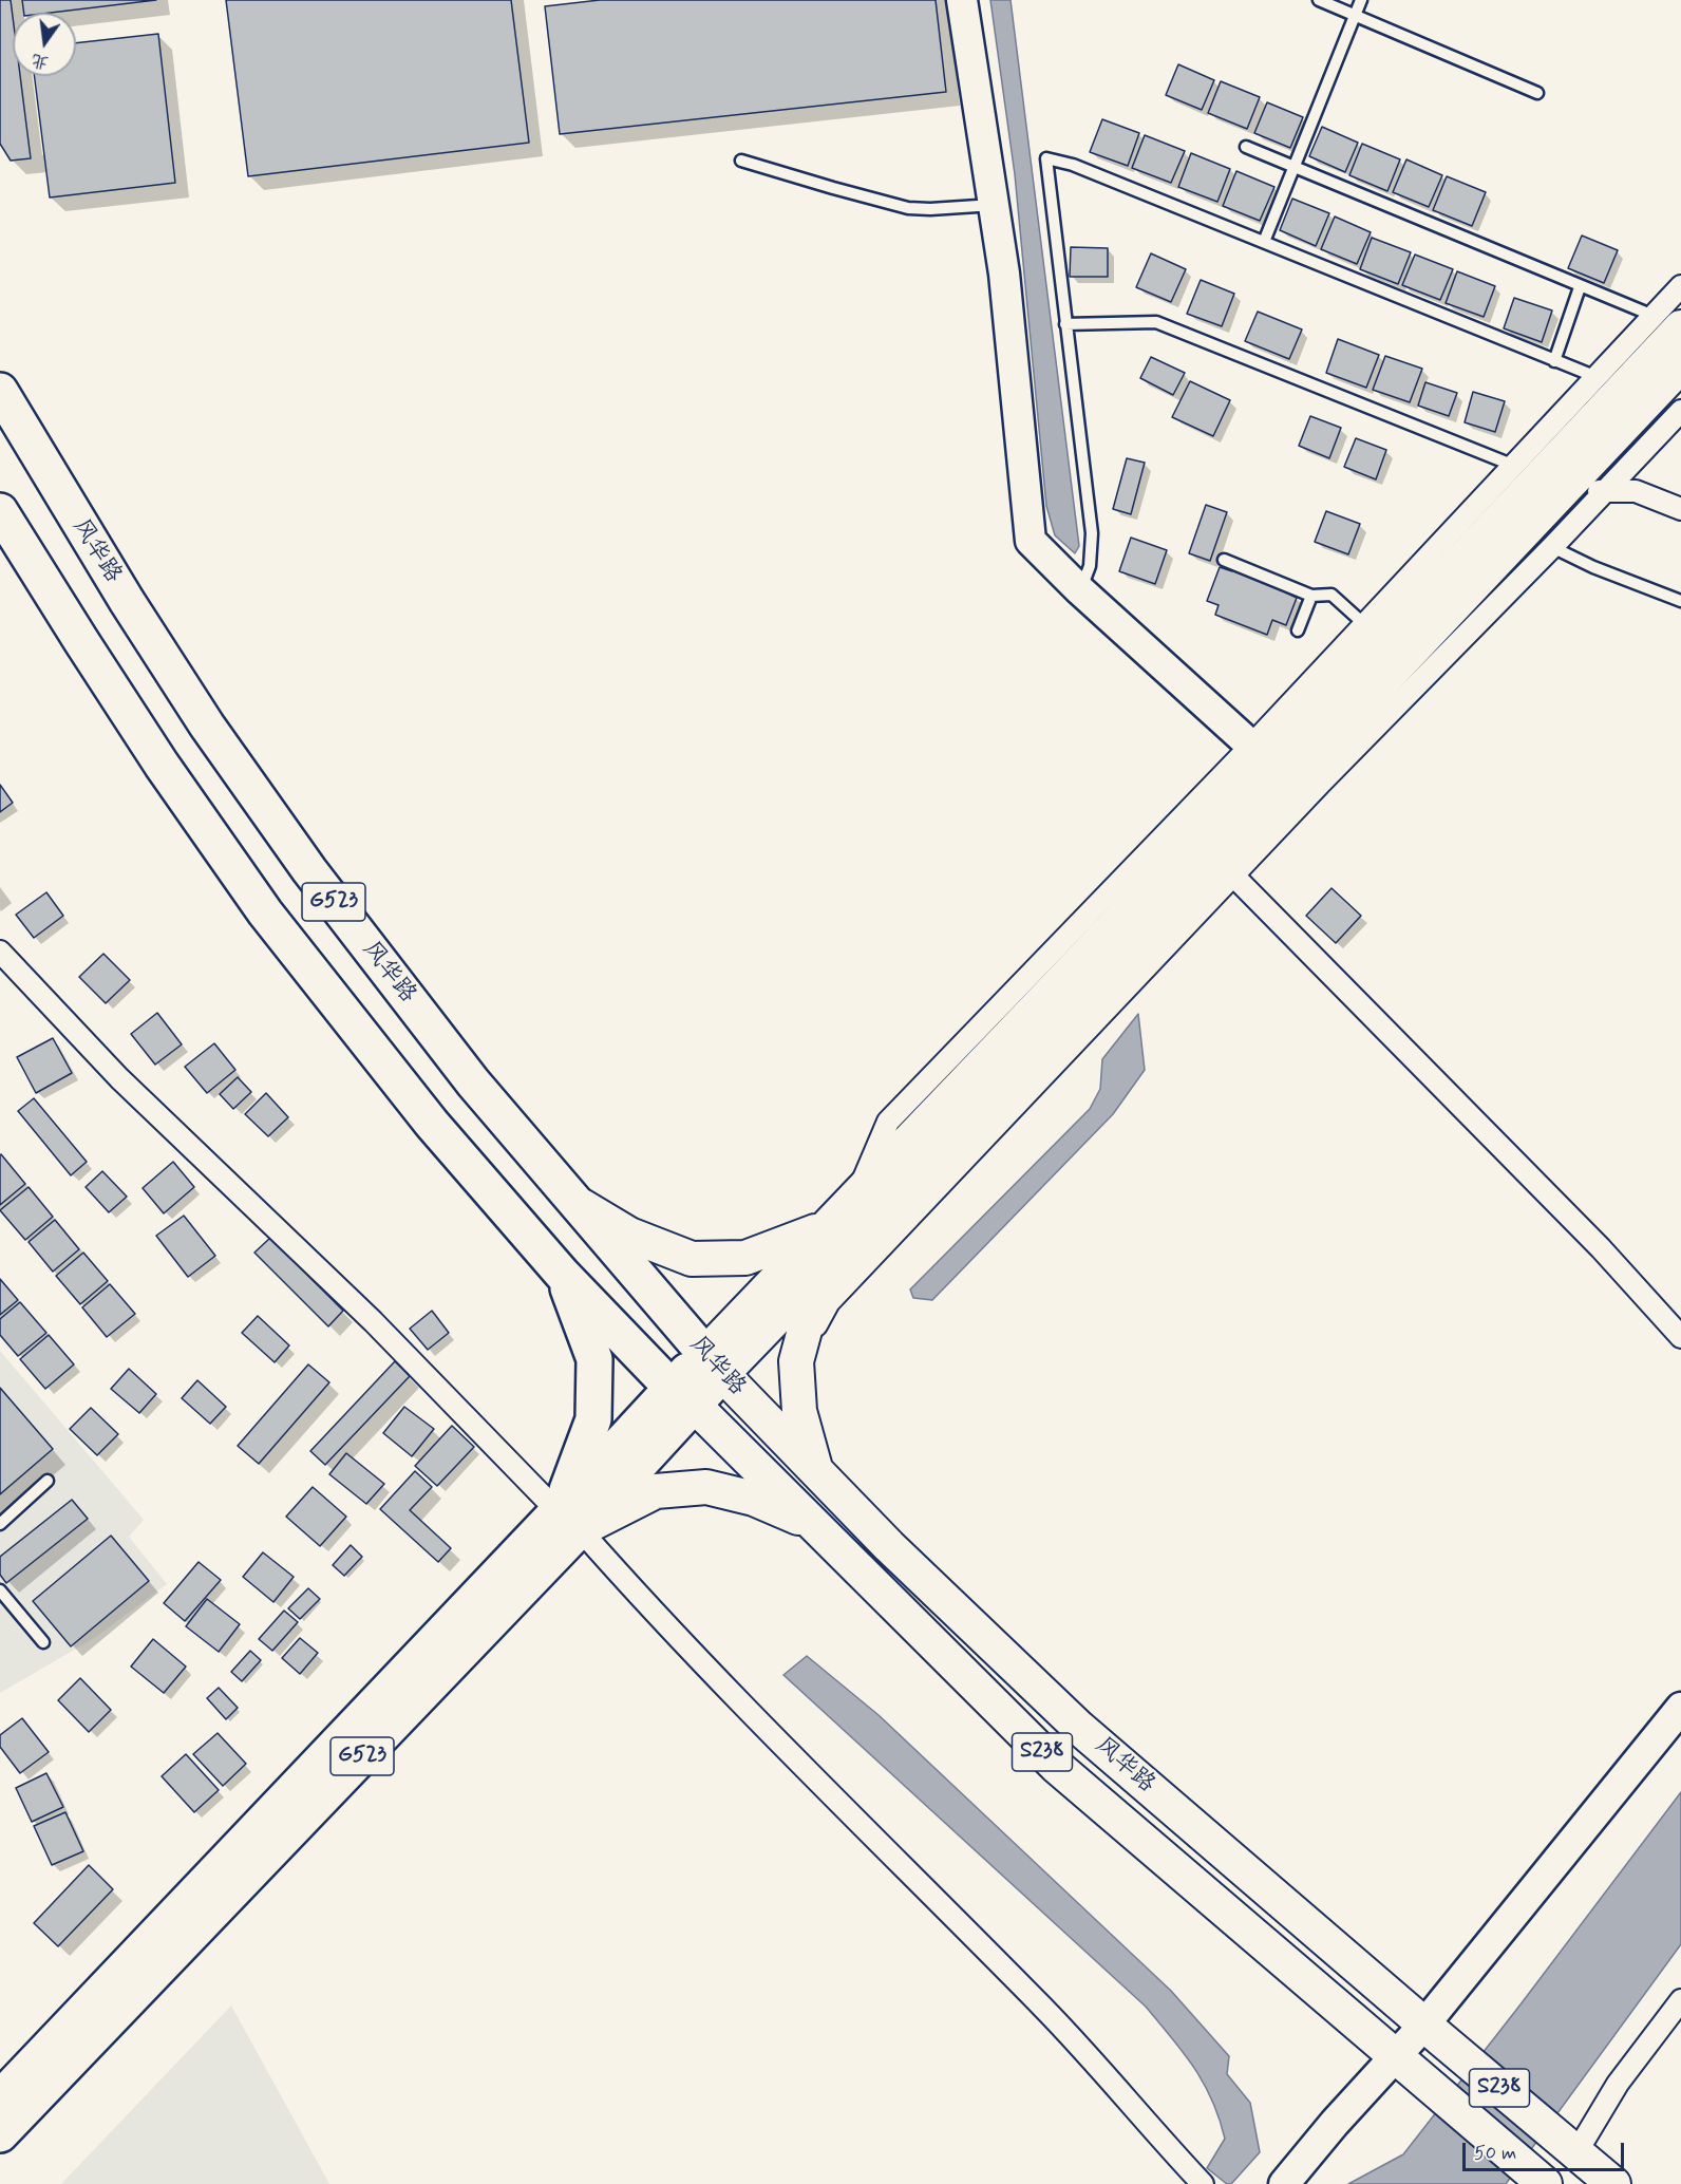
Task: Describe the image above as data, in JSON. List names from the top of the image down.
{
  "streets": {
    "highway": ["风华路", "G523"],
    "main road": ["S238"]
  },
  "crossings": [
    ["风华路", "G523"]
  ],
  "scale_bar": "50 m",
  "north": "bottom"
}
